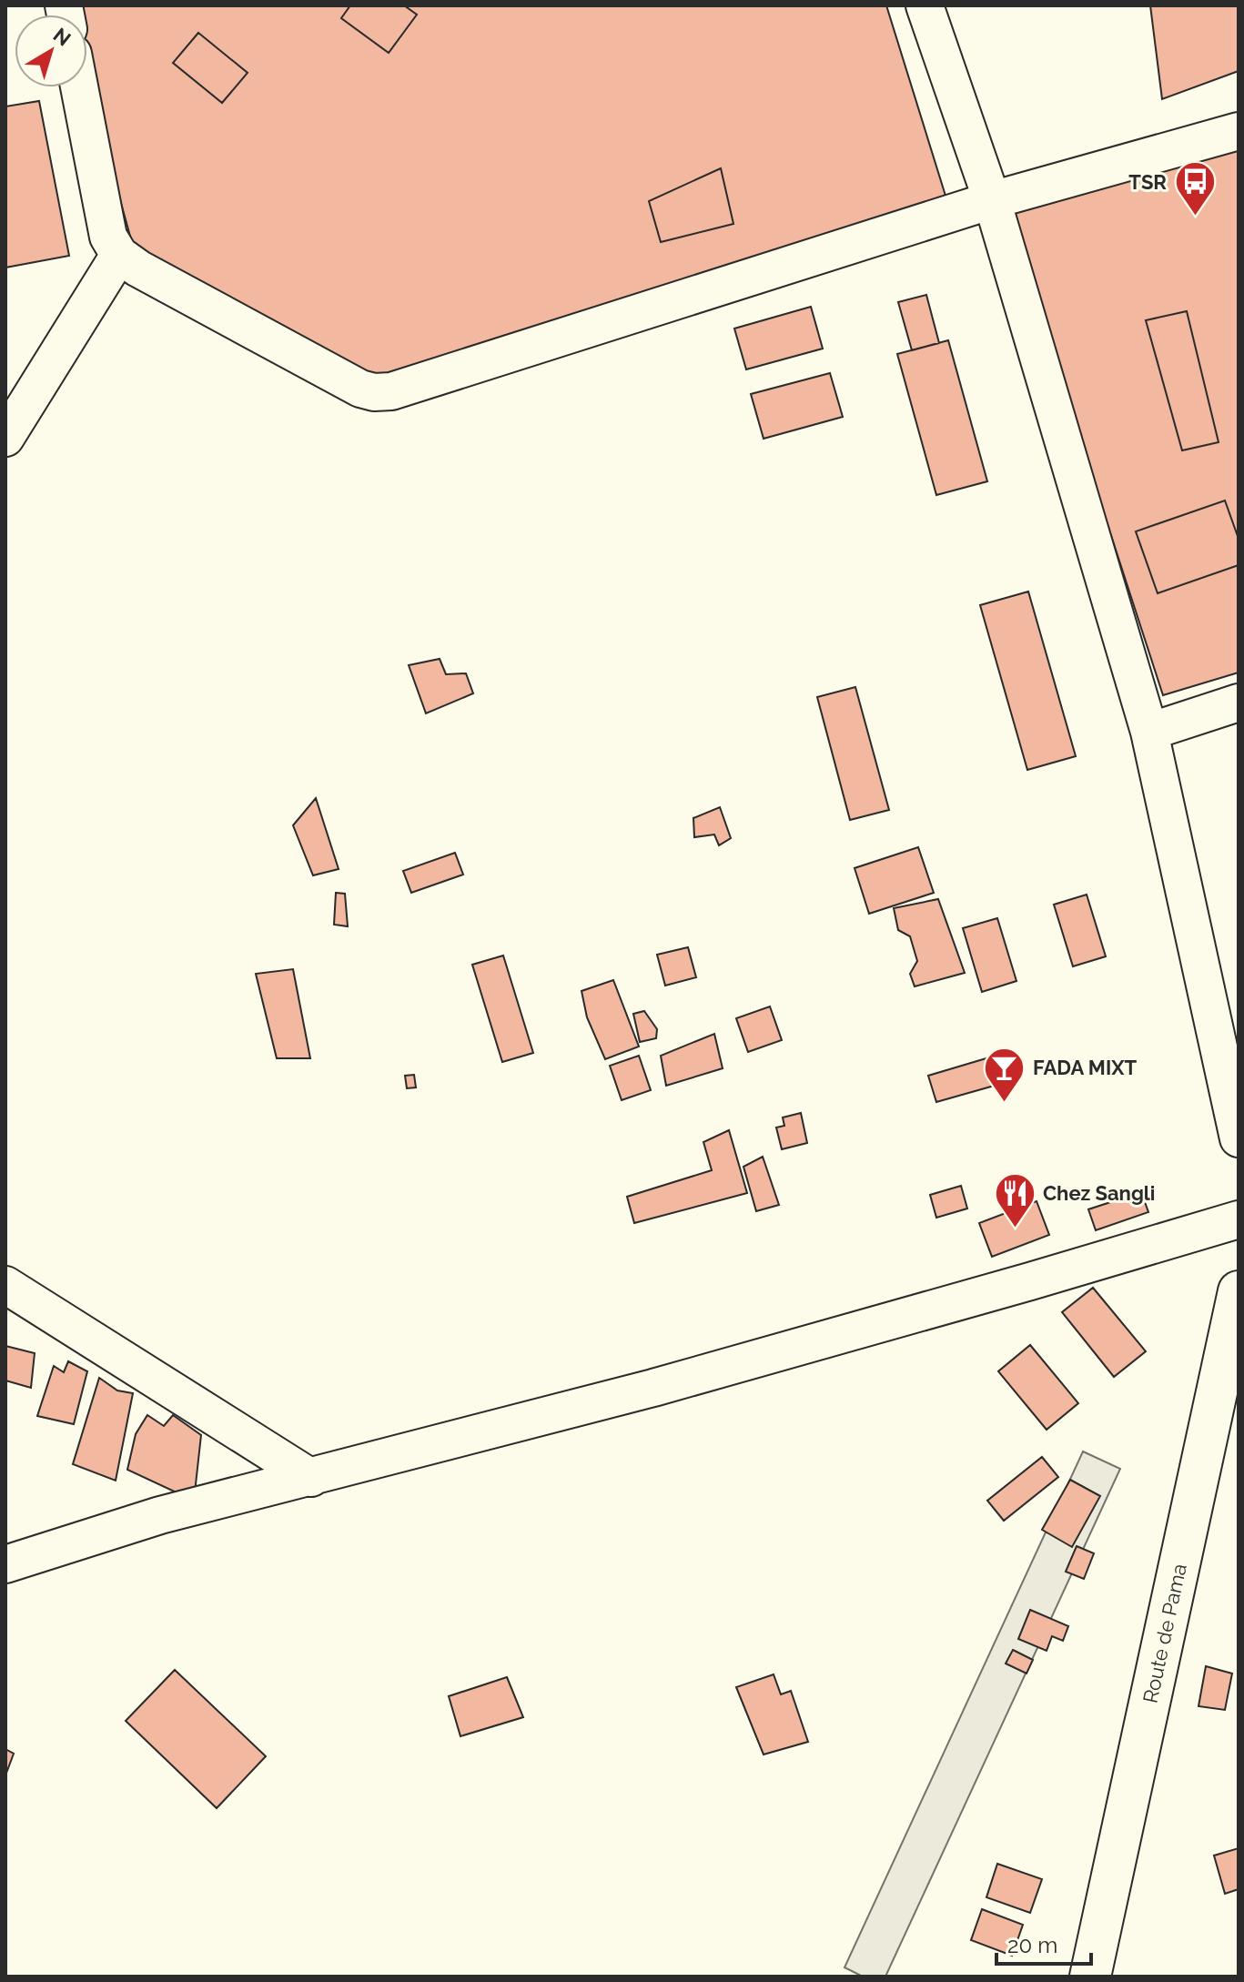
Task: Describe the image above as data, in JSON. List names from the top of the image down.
{
  "streets": {
    "highway": ["Route de Pama"]
  },
  "places": {
    "bus stop": ["TSR"],
    "bar": ["FADA MIXT"],
    "restaurant": ["Chez Sangli"]
  },
  "scale_bar": "20 m",
  "north": "top right"
}
